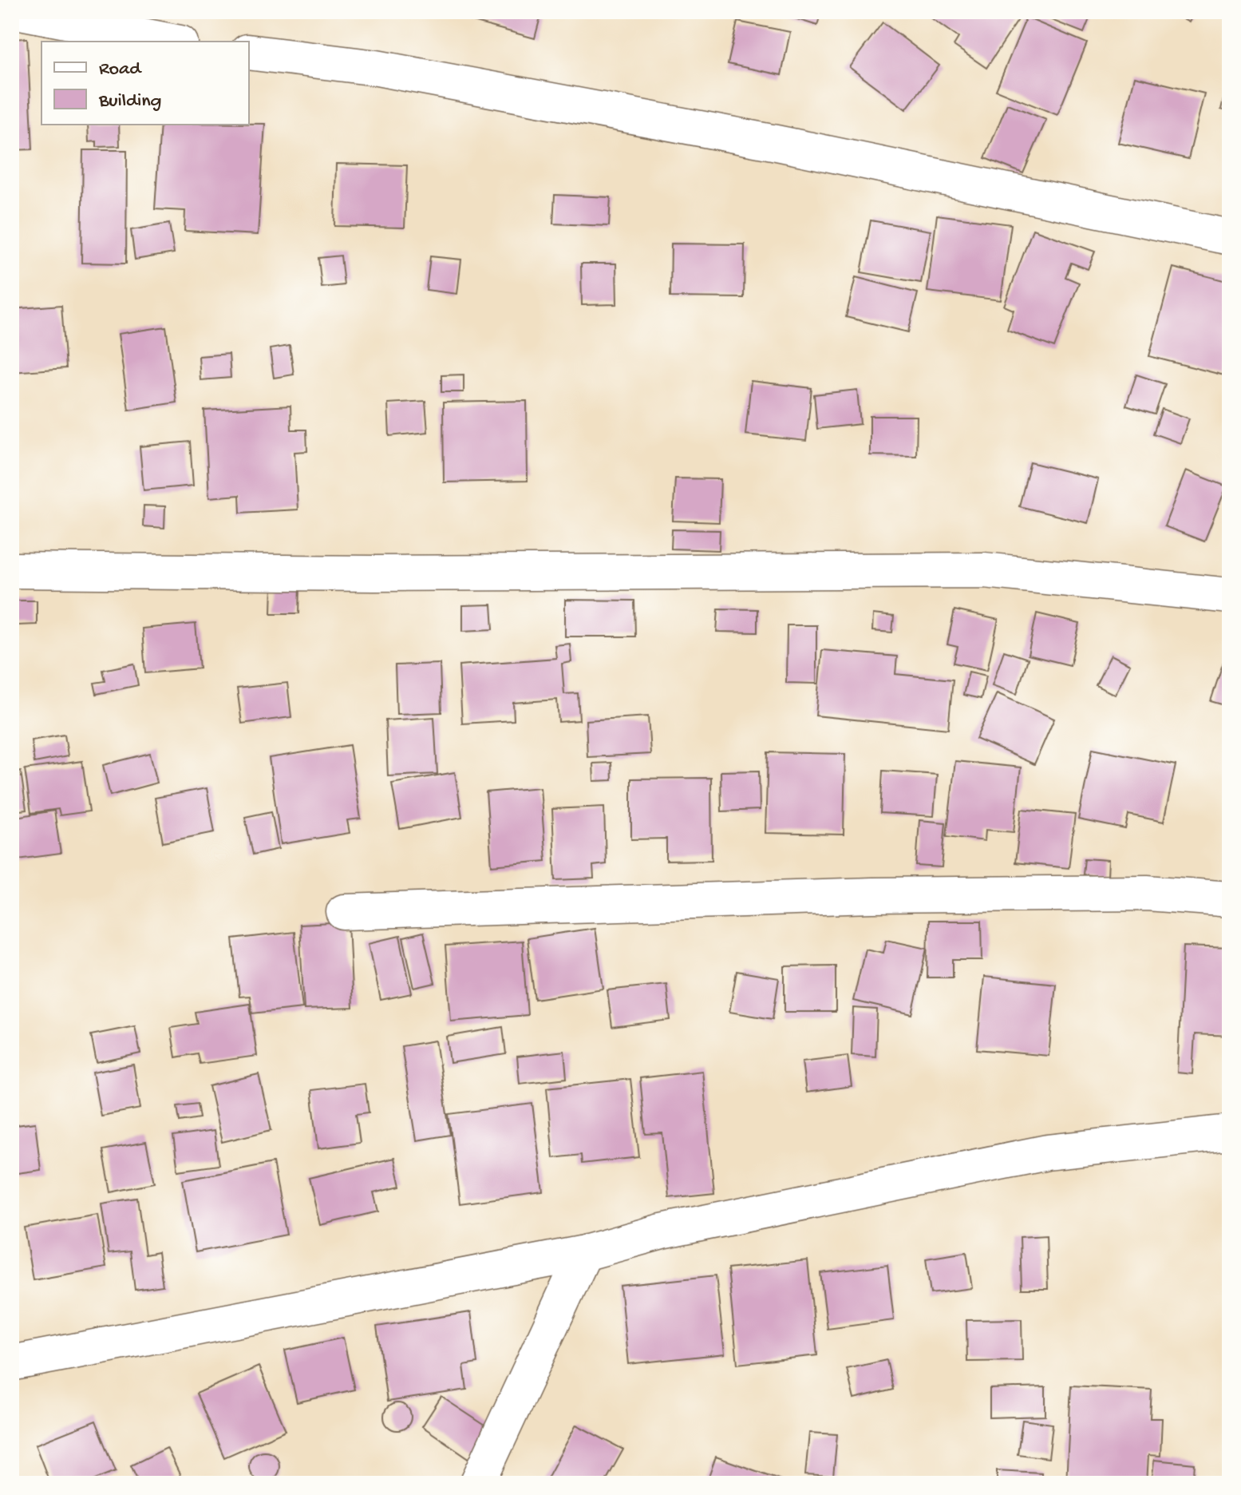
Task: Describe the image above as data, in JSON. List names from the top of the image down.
{
  "legend": ["Road", "Building"]
}
